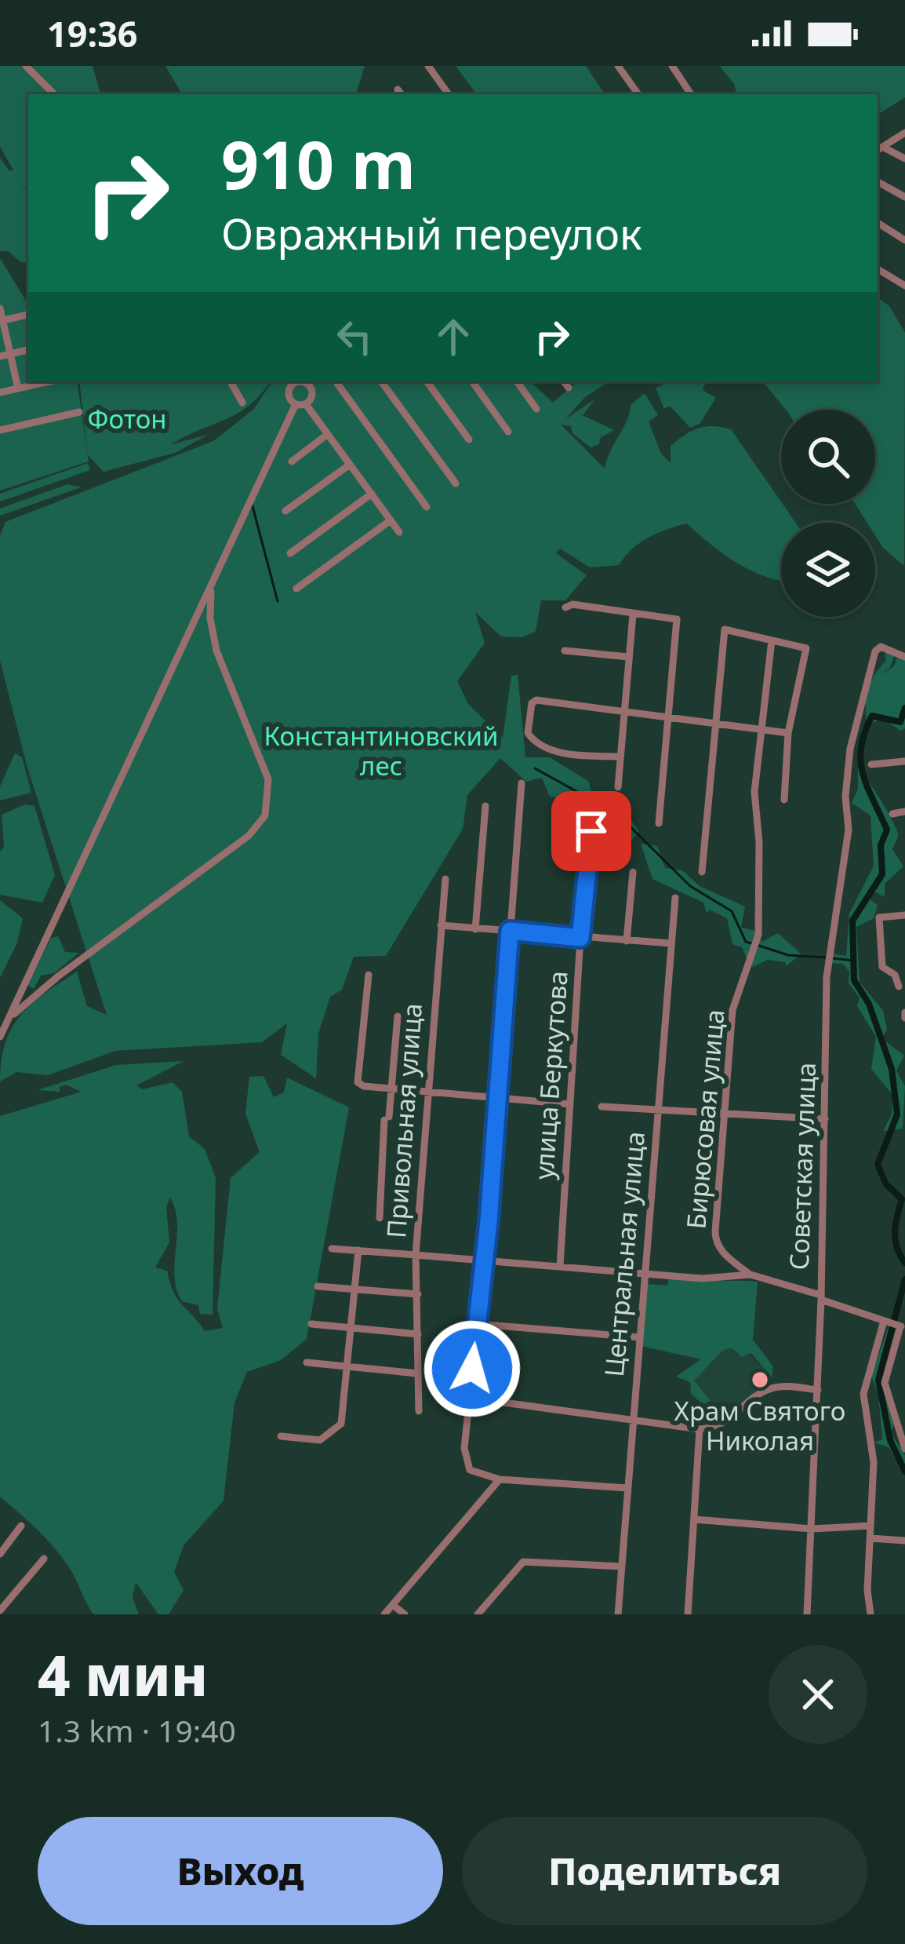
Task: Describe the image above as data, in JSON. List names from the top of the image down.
{
  "streets": {
    "street": [
      "улица Беркутова",
      "Бирюсовая улица",
      "Привольная улица",
      "Советская улица",
      "Центральная улица"
    ]
  },
  "crossings": [
    ["улица Беркутова", "Привольная улица"],
    ["Бирюсовая улица", "Привольная улица"],
    ["Привольная улица", "Центральная улица"]
  ],
  "parks": ["Фотон", "Константиновский лес"],
  "places": ["Храм Святого Николая"],
  "page": {
    "status": "19:36",
    "turn": ["910 m", "Овражный переулок"],
    "heading": ["4 мин", "1.3 km · 19:40"],
    "buttons": ["Выход", "Поделиться"]
  }
}
